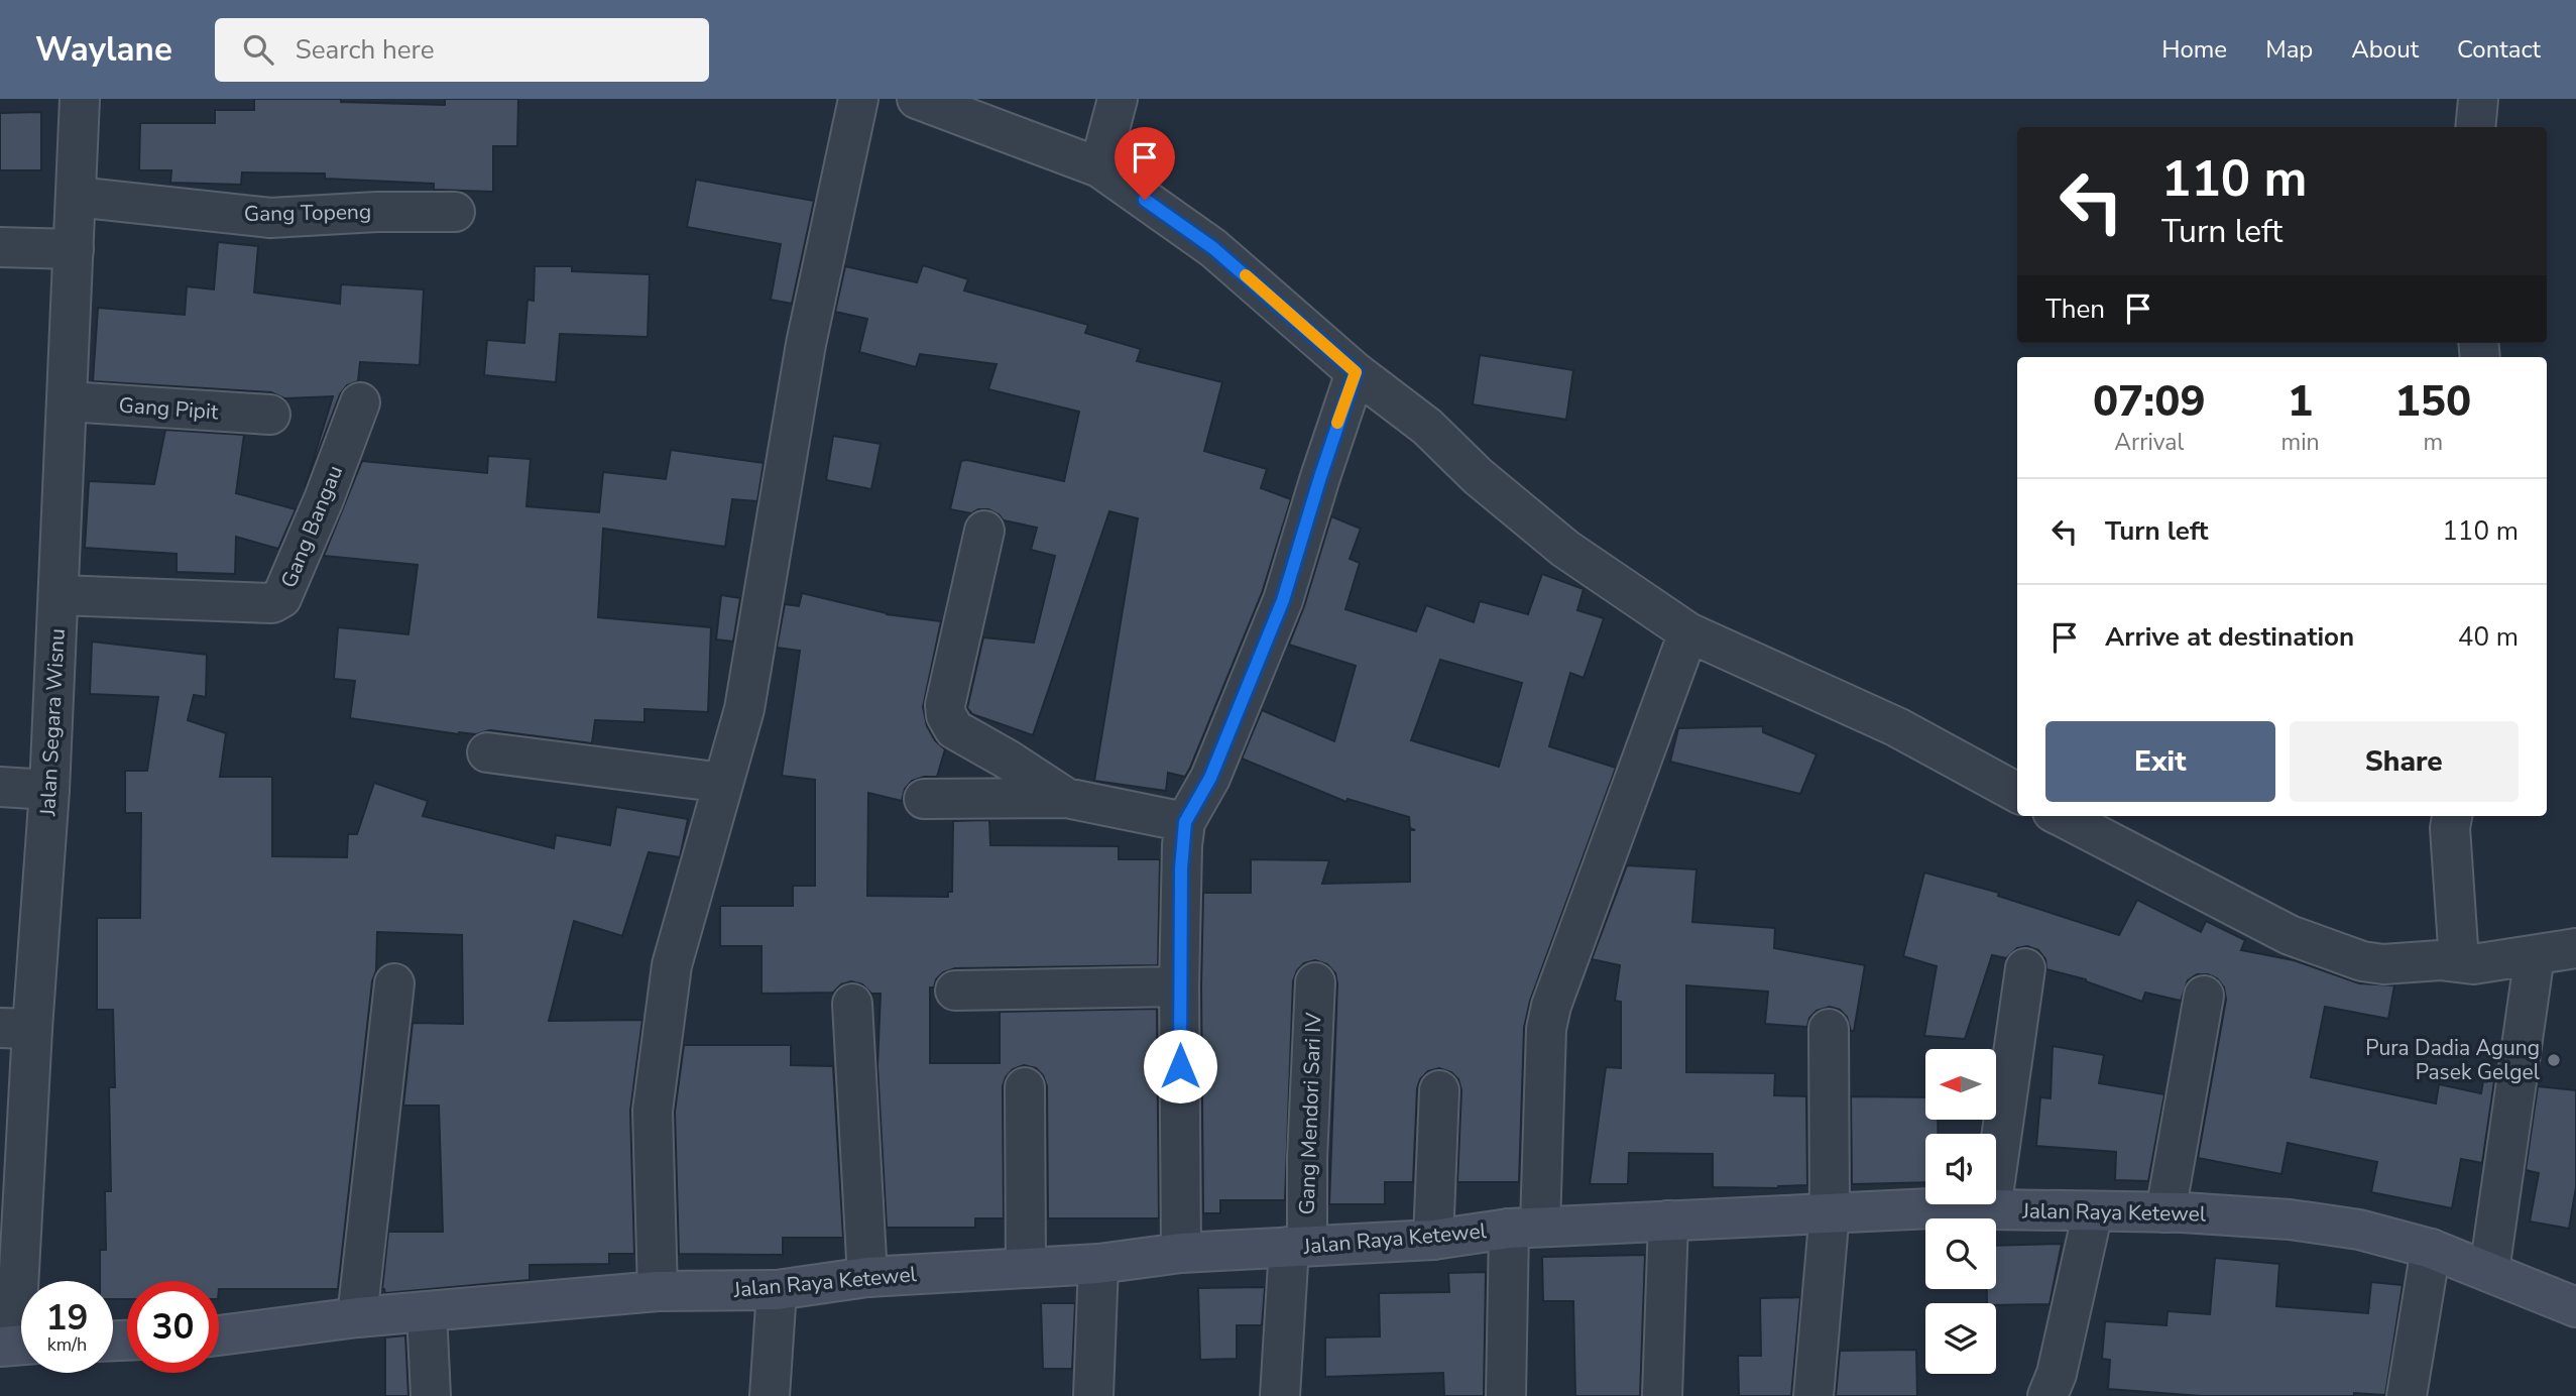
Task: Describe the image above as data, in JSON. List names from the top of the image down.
{
  "streets": {
    "main road": ["Jalan Raya Ketewel"],
    "street": [
      "Gang Topeng",
      "Gang Pipit",
      "Gang Bangau",
      "Jalan Segara Wisnu",
      "Gang Mendori Sari IV"
    ]
  },
  "crossings": [
    ["Gang Topeng", "Jalan Segara Wisnu"],
    ["Gang Pipit", "Jalan Segara Wisnu"],
    ["Gang Bangau", "Jalan Segara Wisnu"],
    ["Gang Mendori Sari IV", "Jalan Raya Ketewel"]
  ],
  "places": ["Pura Dadia Agung Pasek Gelgel"],
  "north": "left",
  "page": {
    "header": "Waylane",
    "search": "Search here",
    "nav": [
      "Home",
      "Map",
      "About",
      "Contact"
    ],
    "turn": ["110 m", "Turn left"],
    "then": "Then",
    "eta": [
      "07:09",
      "Arrival",
      "1",
      "min",
      "150",
      "m"
    ],
    "list": [
      {
        "name": "Turn left",
        "value": "110 m"
      },
      {
        "name": "Arrive at destination",
        "value": "40 m"
      }
    ],
    "buttons": ["Exit", "Share"],
    "speed": "19 km/h",
    "limit": "30"
  }
}
